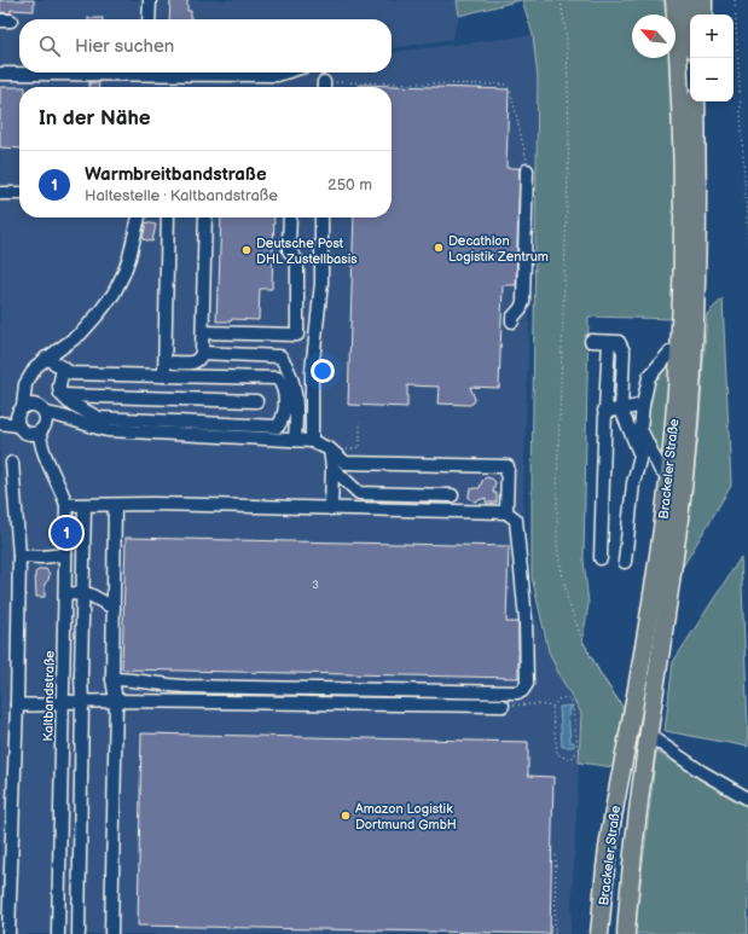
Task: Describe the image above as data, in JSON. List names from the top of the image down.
{
  "streets": {
    "highway": ["Brackeler Straße"],
    "street": ["Kaltbandstraße"]
  },
  "places": ["Decathlon Logistik Zentrum", "Deutsche Post DHL Zustellbasis", "Amazon Logistik Dortmund GmbH"],
  "house_numbers": ["3"],
  "north": "top left",
  "page": {
    "map_buttons": ["+", "−"],
    "search": "Hier suchen",
    "heading": "In der Nähe",
    "list": [
      {
        "mark": "1",
        "name": "Warmbreitbandstraße",
        "note": "Haltestelle · Kaltbandstraße",
        "value": "250 m"
      }
    ],
    "pins": "1"
  }
}
